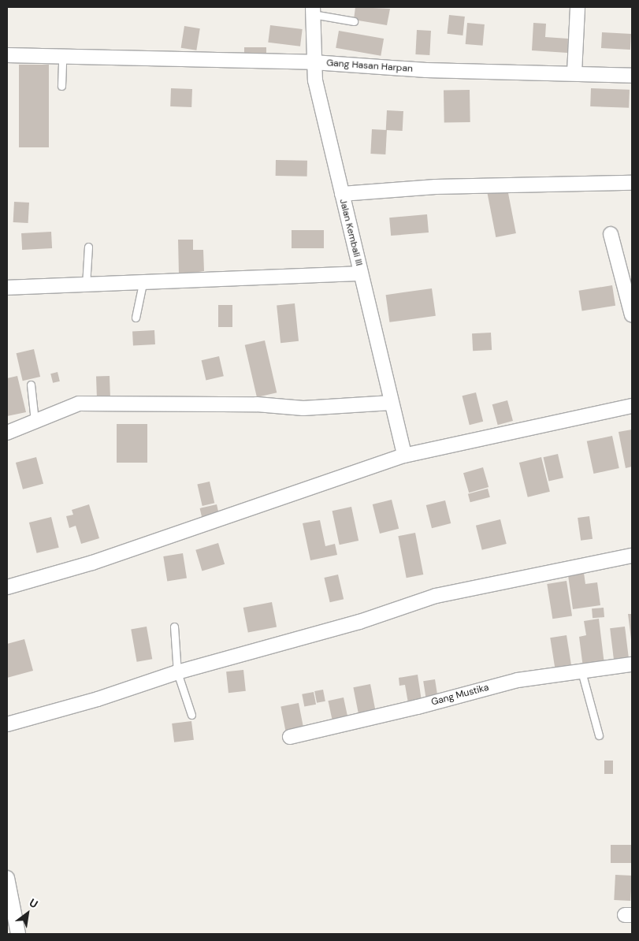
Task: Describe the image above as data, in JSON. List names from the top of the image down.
{
  "streets": {
    "street": ["Gang Hasan Harpan", "Jalan Kembali III", "Gang Mustika"]
  },
  "crossings": [
    ["Gang Hasan Harpan", "Jalan Kembali III"]
  ],
  "north": "top right"
}
